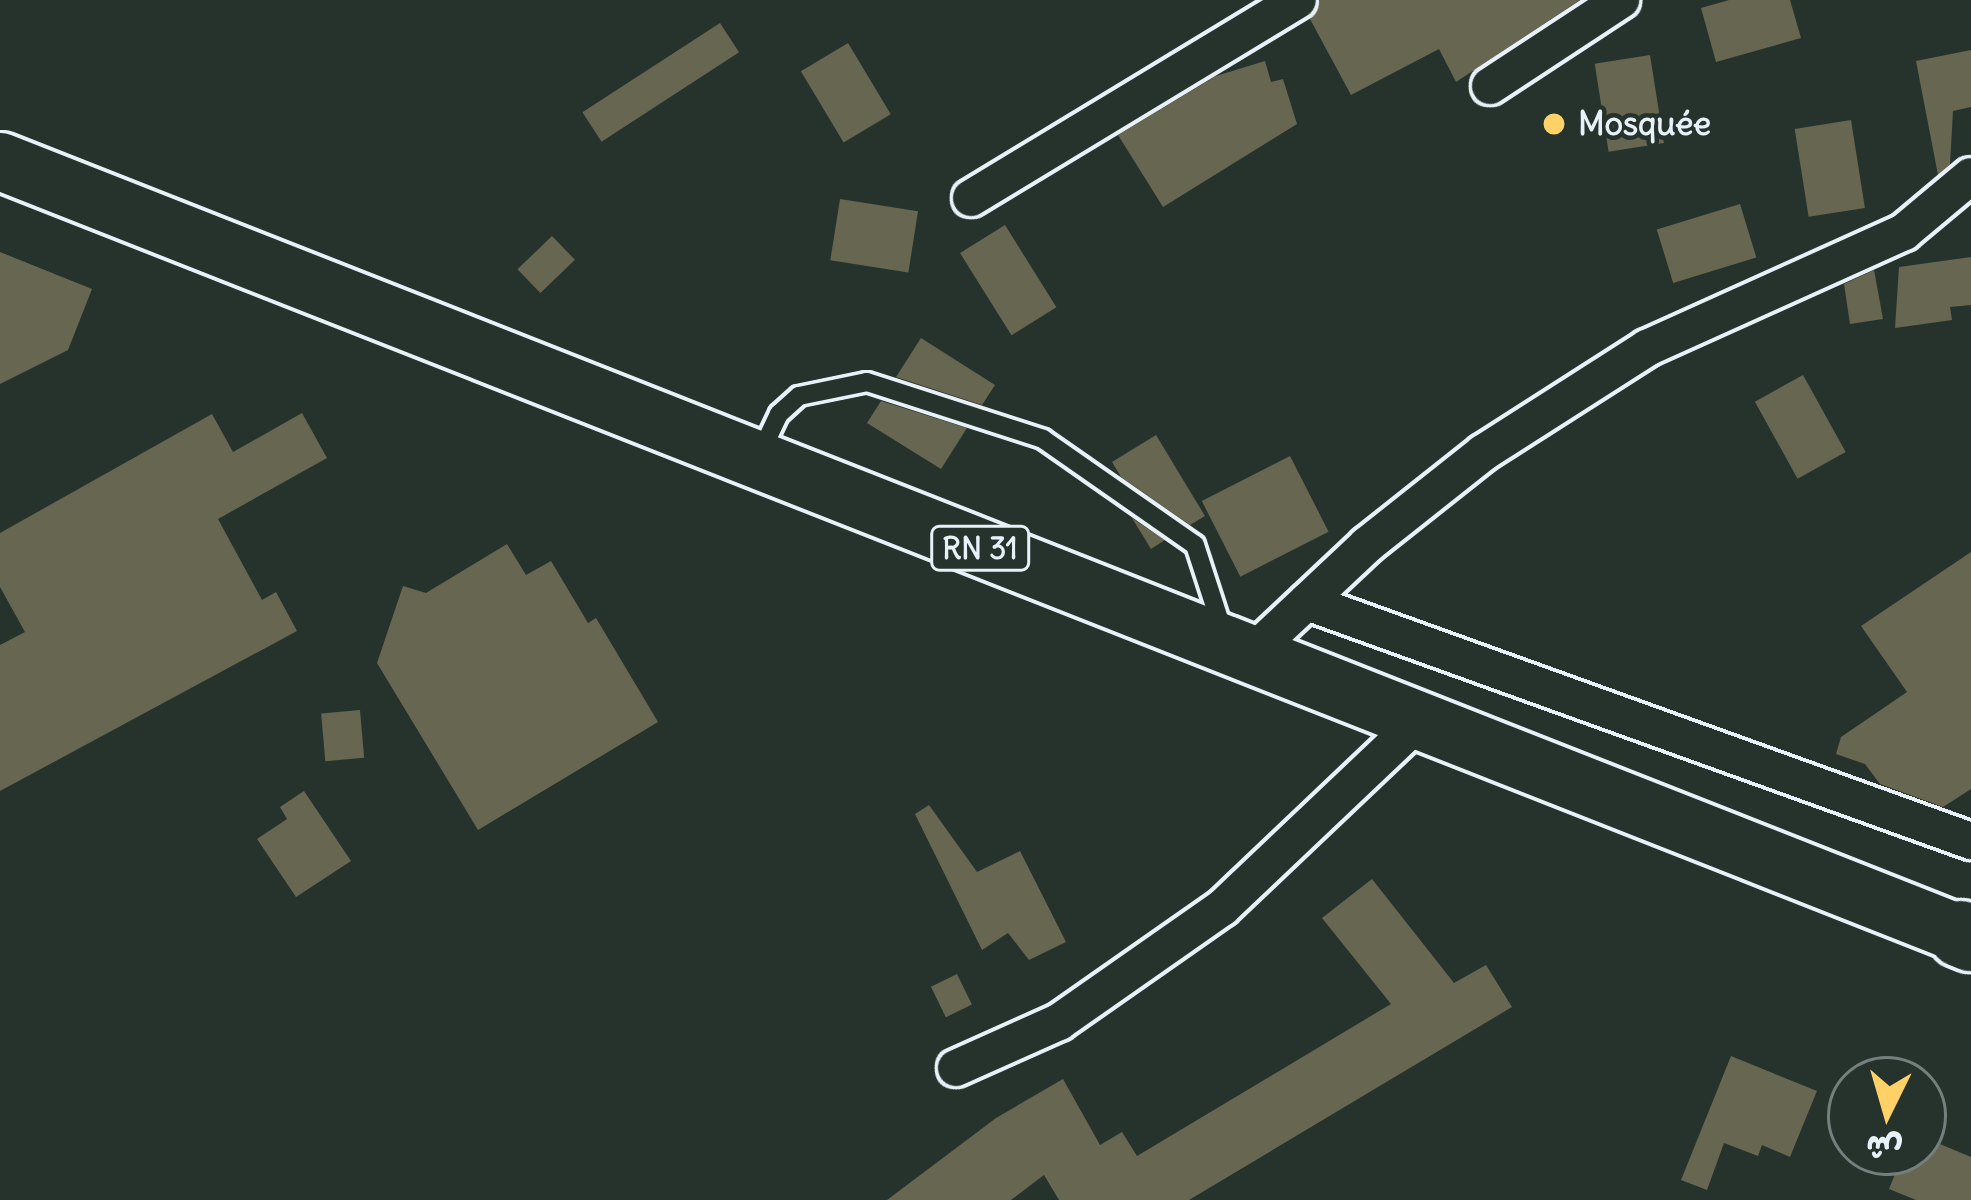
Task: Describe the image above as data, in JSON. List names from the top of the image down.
{
  "streets": {
    "main road": ["RN 31"]
  },
  "places": ["Mosquée"],
  "north": "bottom"
}
